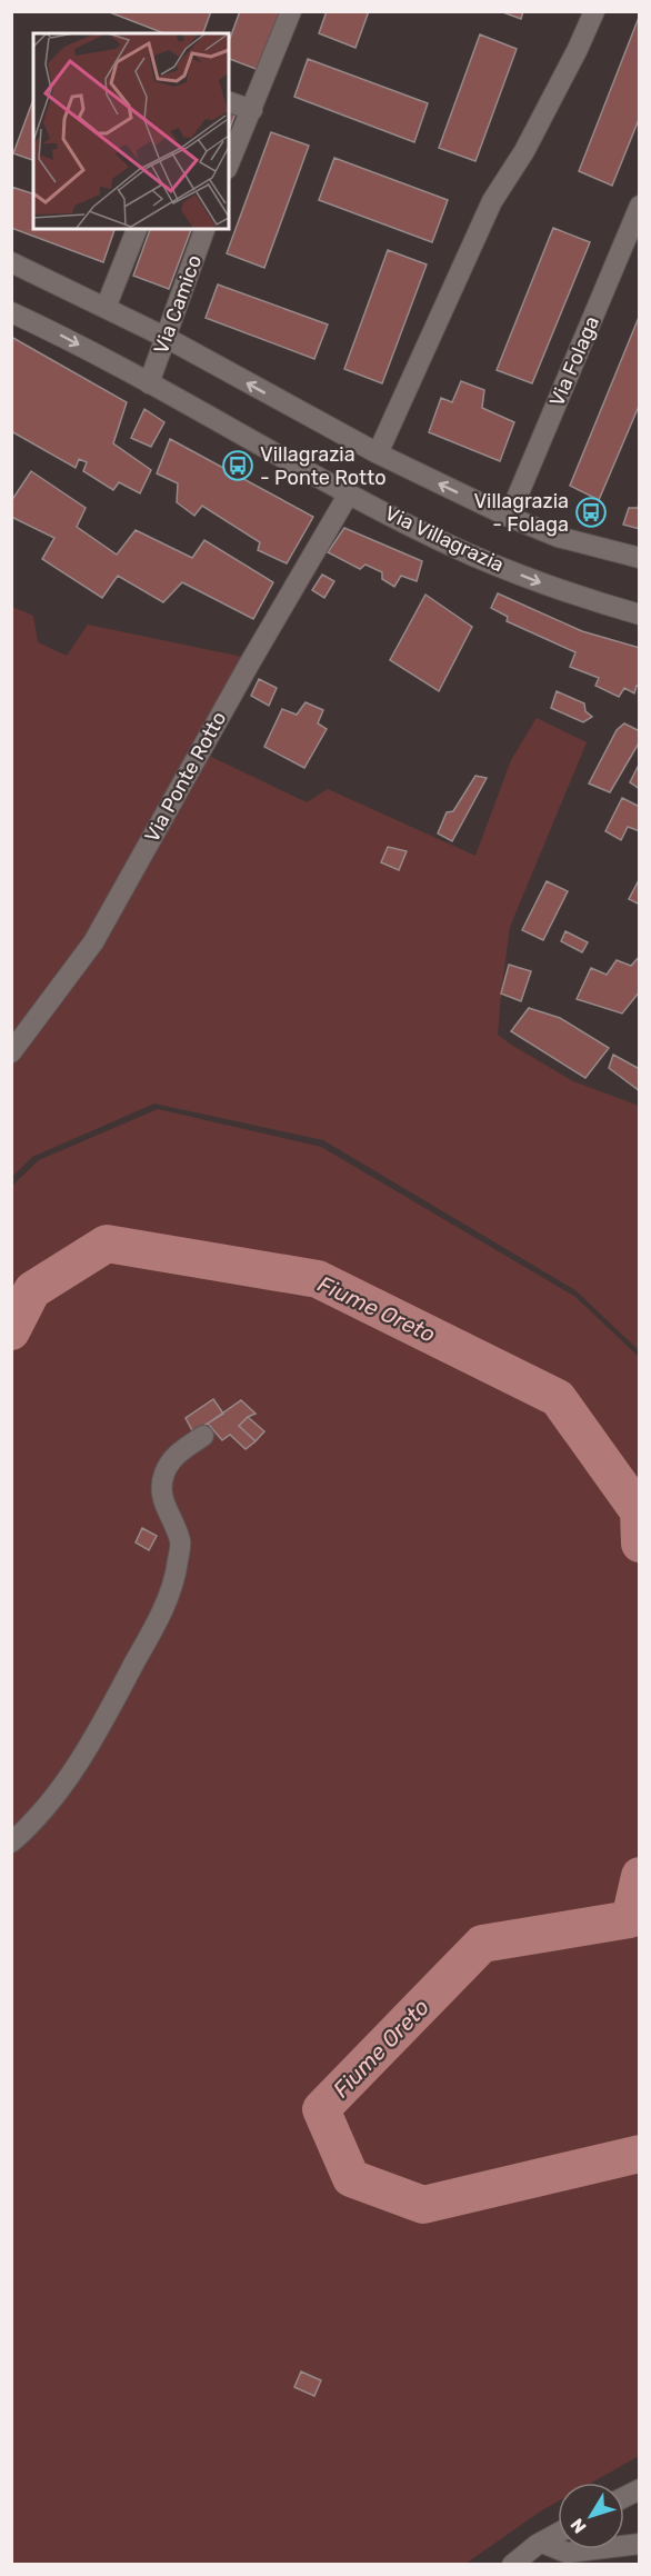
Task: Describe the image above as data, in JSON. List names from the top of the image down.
{
  "streets": {
    "street": [
      "Via Camico",
      "Via Folaga",
      "Via Villagrazia",
      "Via Ponte Rotto"
    ]
  },
  "crossings": [
    ["Via Camico", "Via Villagrazia"],
    ["Via Villagrazia", "Via Ponte Rotto"]
  ],
  "water": ["Fiume Oreto"],
  "places": {
    "bus stop": ["Villagrazia - Ponte Rotto", "Villagrazia - Folaga"]
  },
  "north": "bottom left"
}
